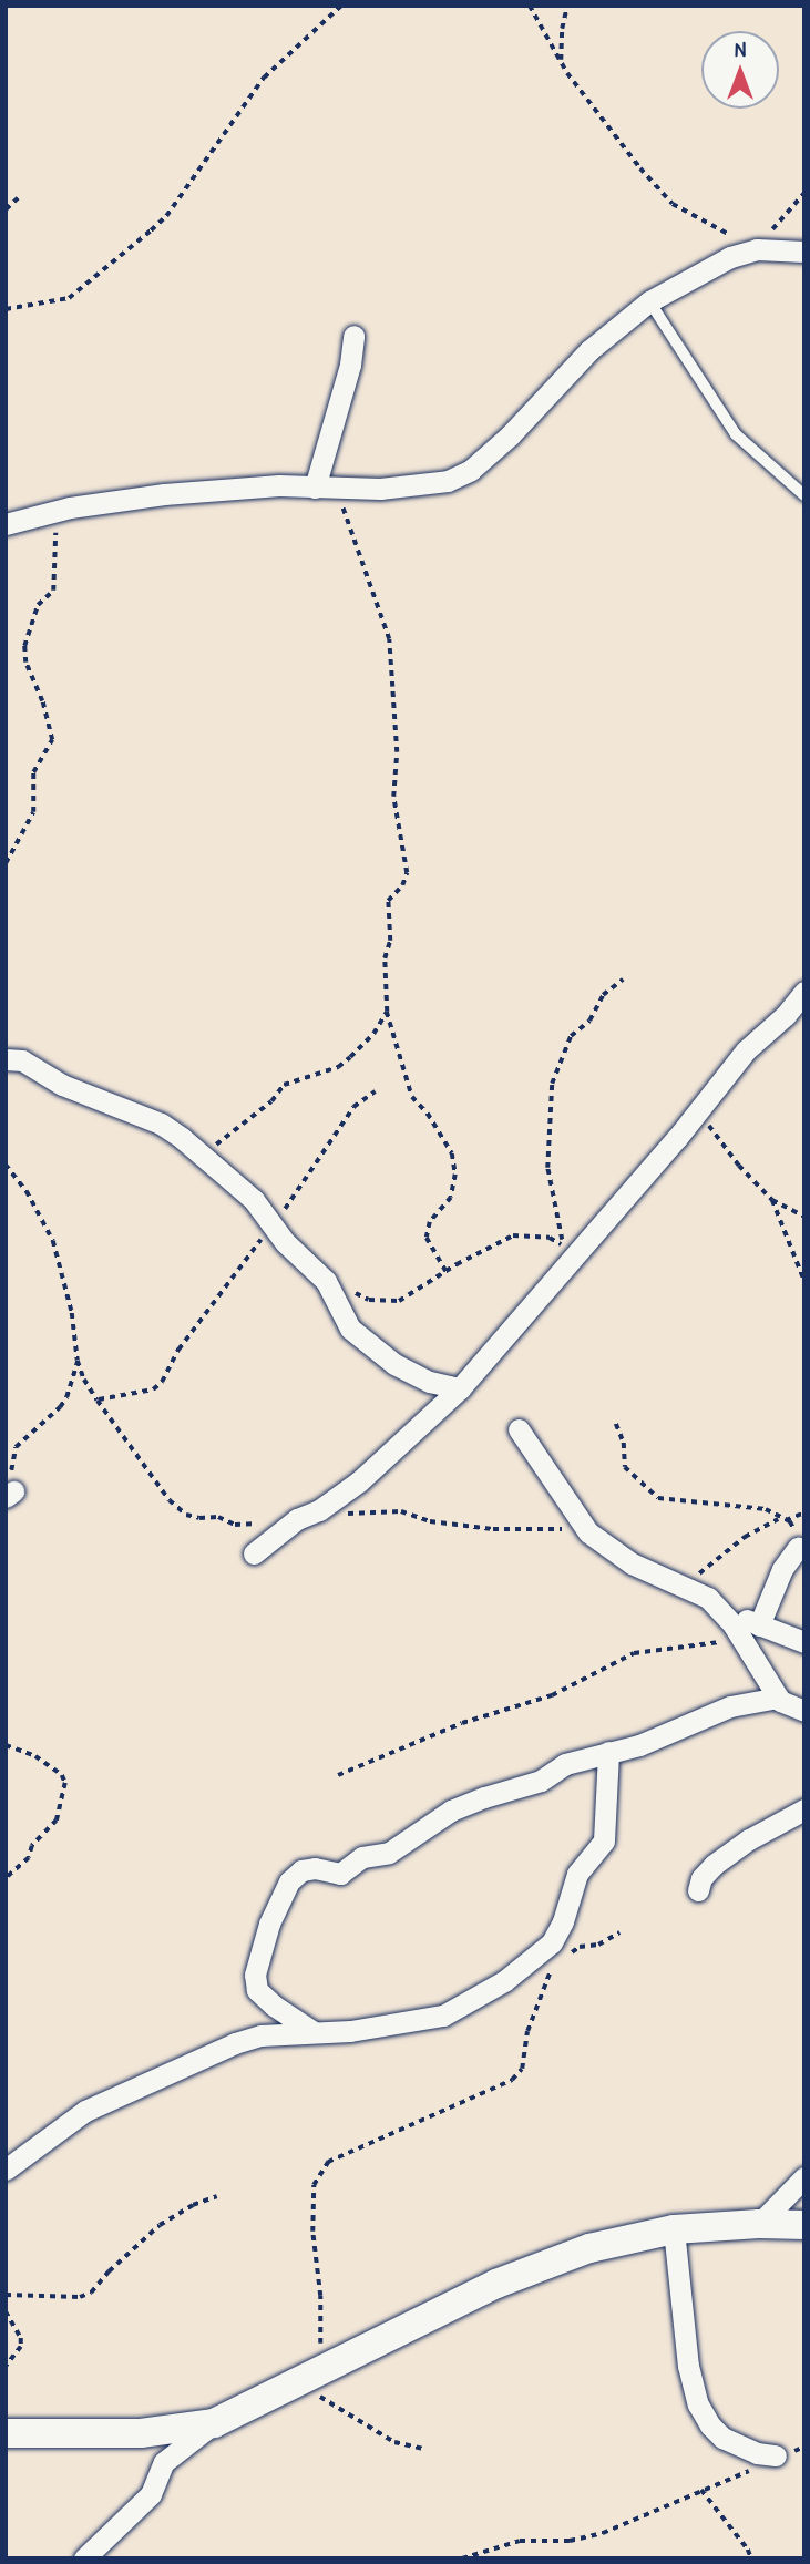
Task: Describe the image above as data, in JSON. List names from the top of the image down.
{
  "north": "top"
}
